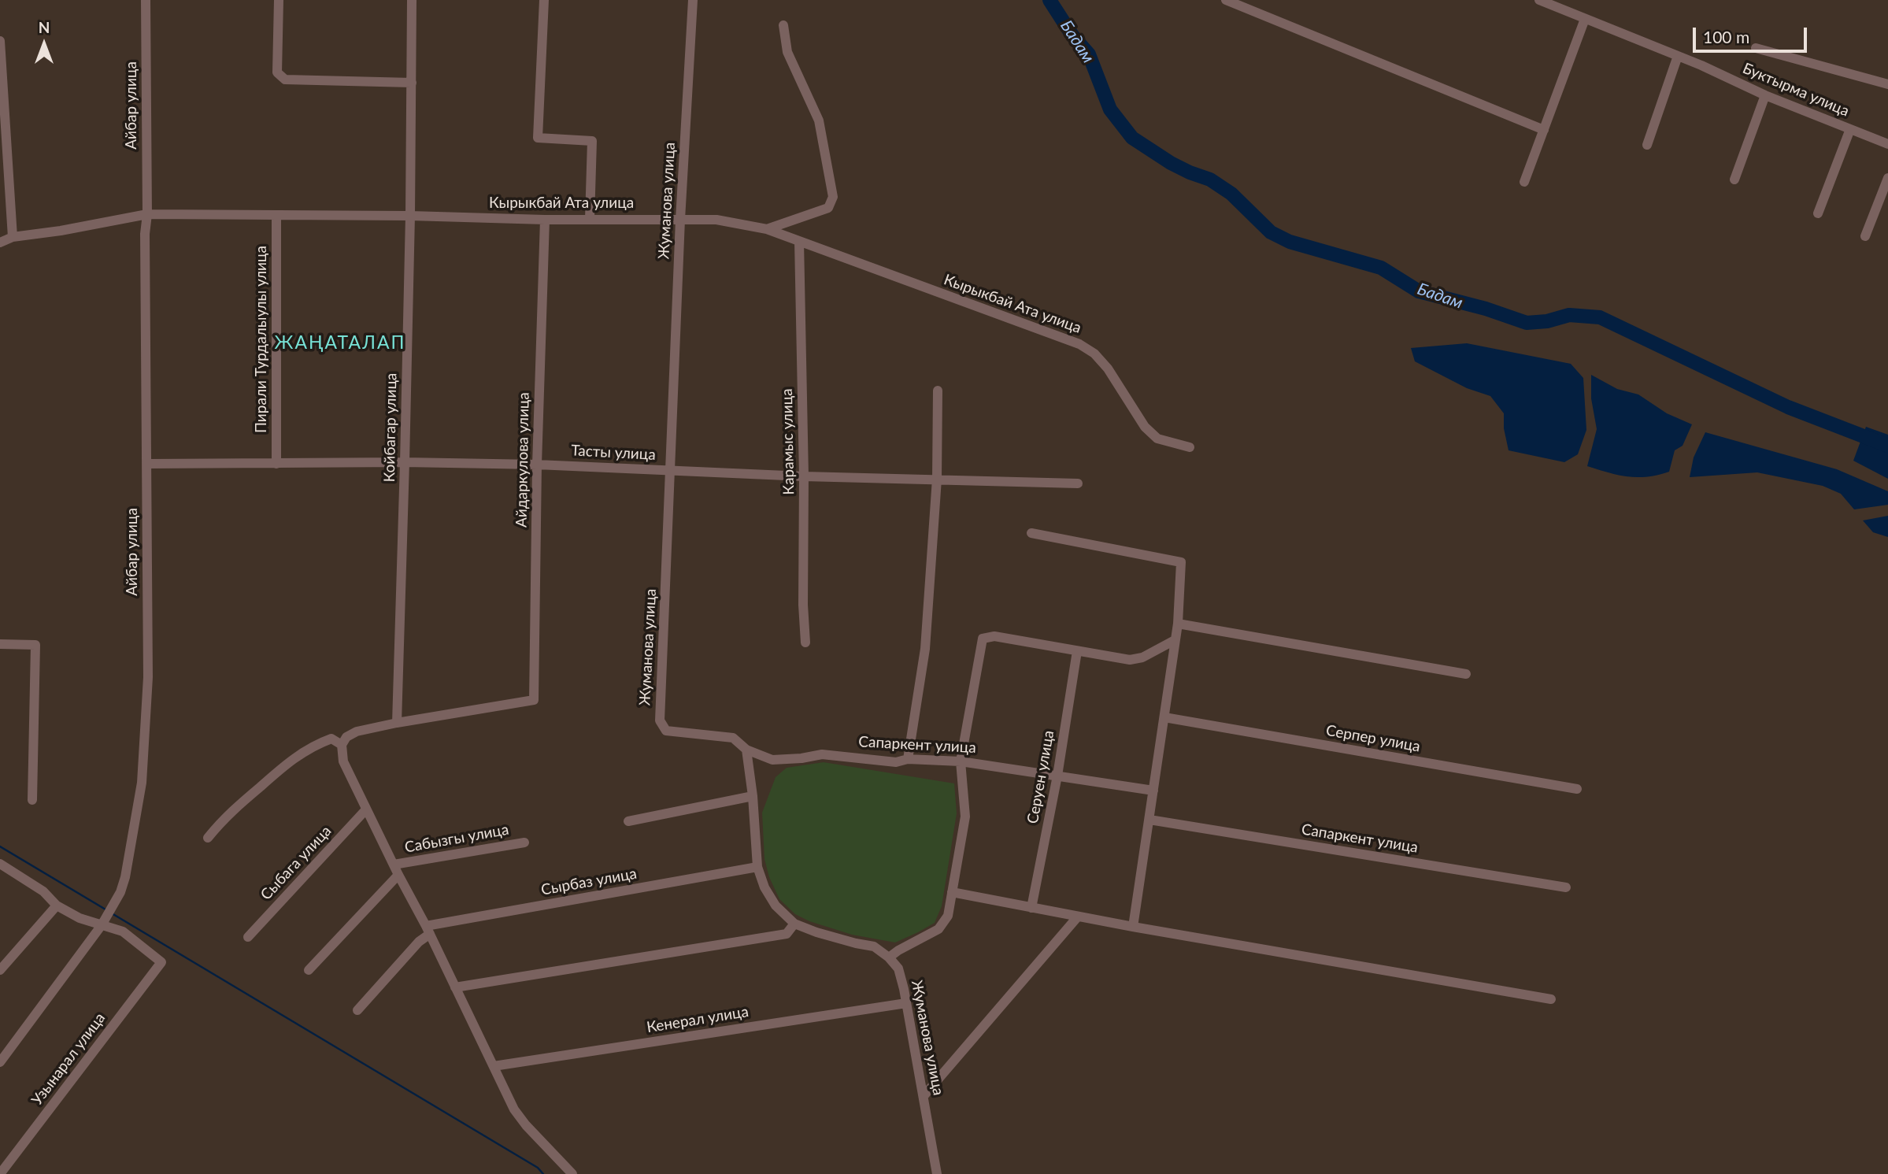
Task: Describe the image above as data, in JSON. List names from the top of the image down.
{
  "streets": {
    "street": [
      "Буктырма улица",
      "Айбар улица",
      "Жуманова улица",
      "Кырыкбай Ата улица",
      "Пирали Турдалыулы улица",
      "Койбагар улица",
      "Карамыс улица",
      "Тасты улица",
      "Айдаркулова улица",
      "Серпер улица",
      "Сапаркент улица",
      "Серуен улица",
      "Сабызгы улица",
      "Сыбага улица",
      "Сырбаз улица",
      "Кенерал улица",
      "Узынарал улица"
    ]
  },
  "crossings": [
    ["Айбар улица", "Кырыкбай Ата улица"],
    ["Айбар улица", "Тасты улица"],
    ["Айбар улица", "Узынарал улица"],
    ["Жуманова улица", "Кырыкбай Ата улица"],
    ["Жуманова улица", "Тасты улица"],
    ["Жуманова улица", "Сапаркент улица"],
    ["Жуманова улица", "Кенерал улица"],
    ["Кырыкбай Ата улица", "Пирали Турдалыулы улица"],
    ["Кырыкбай Ата улица", "Койбагар улица"],
    ["Кырыкбай Ата улица", "Карамыс улица"],
    ["Кырыкбай Ата улица", "Айдаркулова улица"],
    ["Пирали Турдалыулы улица", "Тасты улица"],
    ["Койбагар улица", "Тасты улица"],
    ["Койбагар улица", "Айдаркулова улица"],
    ["Карамыс улица", "Тасты улица"],
    ["Тасты улица", "Айдаркулова улица"],
    ["Сапаркент улица", "Серуен улица"]
  ],
  "districts": ["ЖАҢАТАЛАП"],
  "water": ["Бадам"],
  "scale_bar": "100 m",
  "north": "top"
}
